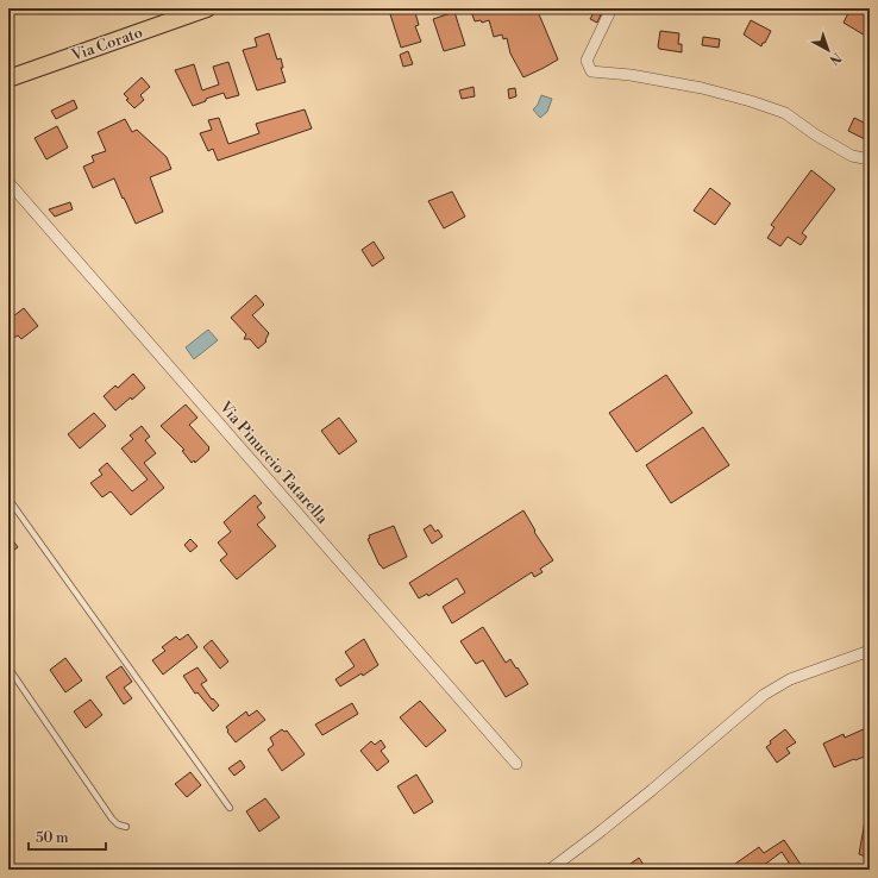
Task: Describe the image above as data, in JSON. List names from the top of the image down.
{
  "streets": {
    "main road": ["Via Corato"],
    "street": ["Via Pinuccio Tatarella"]
  },
  "scale_bar": "50 m",
  "north": "bottom right"
}
